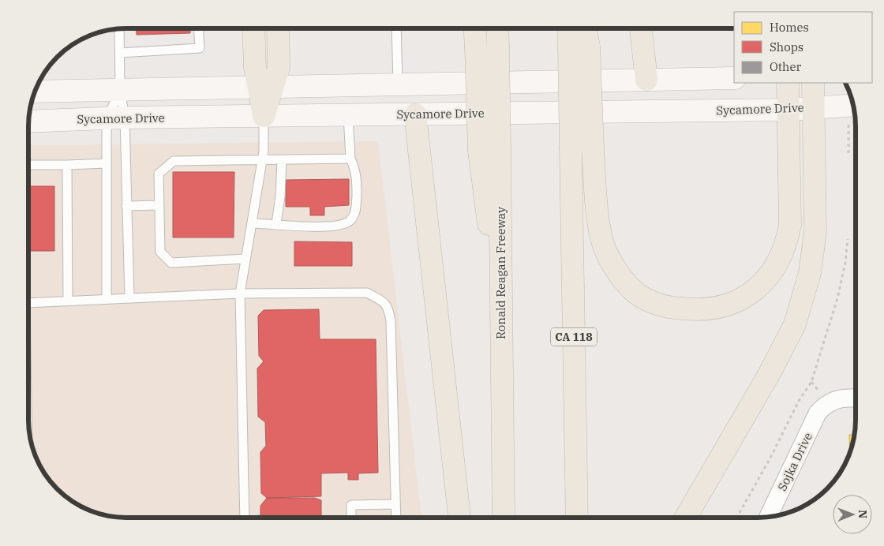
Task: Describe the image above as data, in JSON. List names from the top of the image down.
{
  "streets": {
    "highway": ["Ronald Reagan Freeway", "CA 118"],
    "main road": ["Sycamore Drive"],
    "street": ["Sojka Drive"]
  },
  "legend": ["Homes", "Shops", "Other"],
  "north": "right"
}
